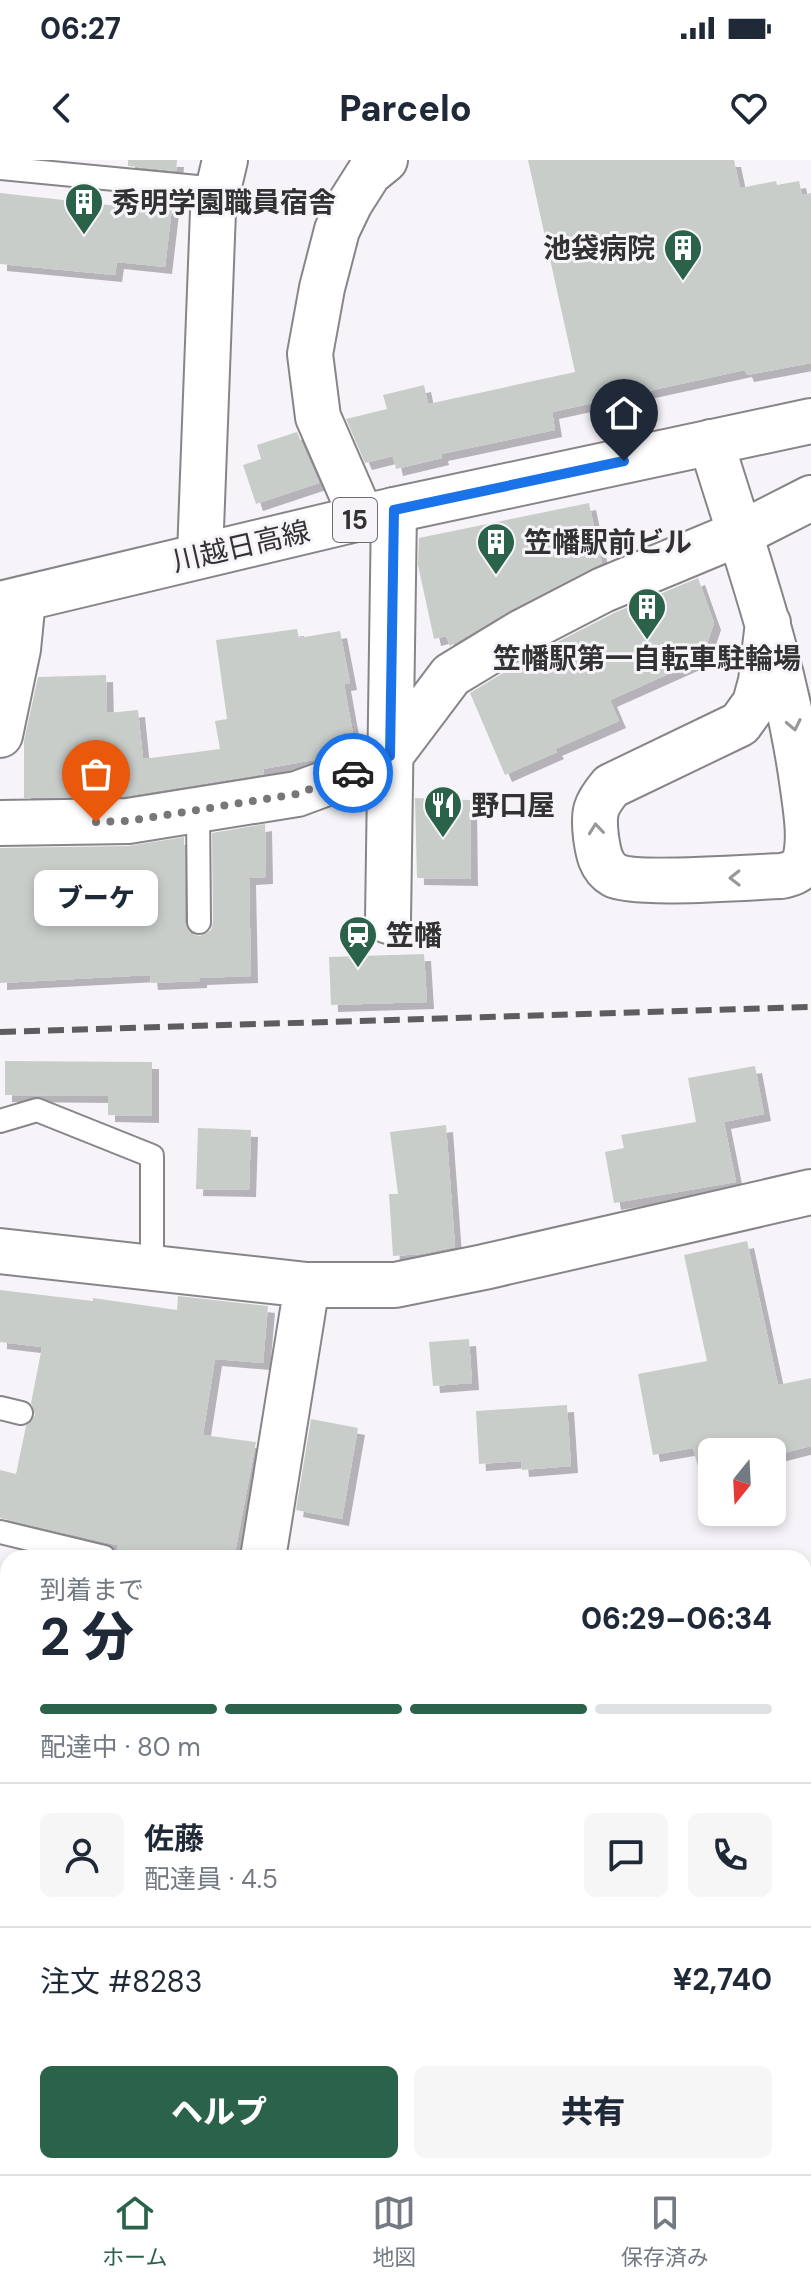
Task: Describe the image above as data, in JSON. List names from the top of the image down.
{
  "streets": {
    "street": ["15", "川越日高線"]
  },
  "places": {
    "building": [
      "秀明学園職員宿舎",
      "池袋病院",
      "笠幡駅前ビル",
      "笠幡駅第一自転車駐輪場"
    ],
    "other": ["ブーケ"],
    "restaurant": ["野口屋"],
    "station": ["笠幡"]
  },
  "north": "bottom",
  "page": {
    "status": "06:27",
    "header": "Parcelo",
    "bubble": "ブーケ",
    "heading": ["2 分", "到着まで", "06:29–06:34"],
    "panel": [
      "佐藤",
      "配達員 · 4.5",
      "注文 #8283",
      "¥2,740"
    ],
    "bar": "配達中 · 80 m",
    "buttons": ["ヘルプ", "共有"],
    "tabs": ["ホーム", "地図", "保存済み"]
  }
}
